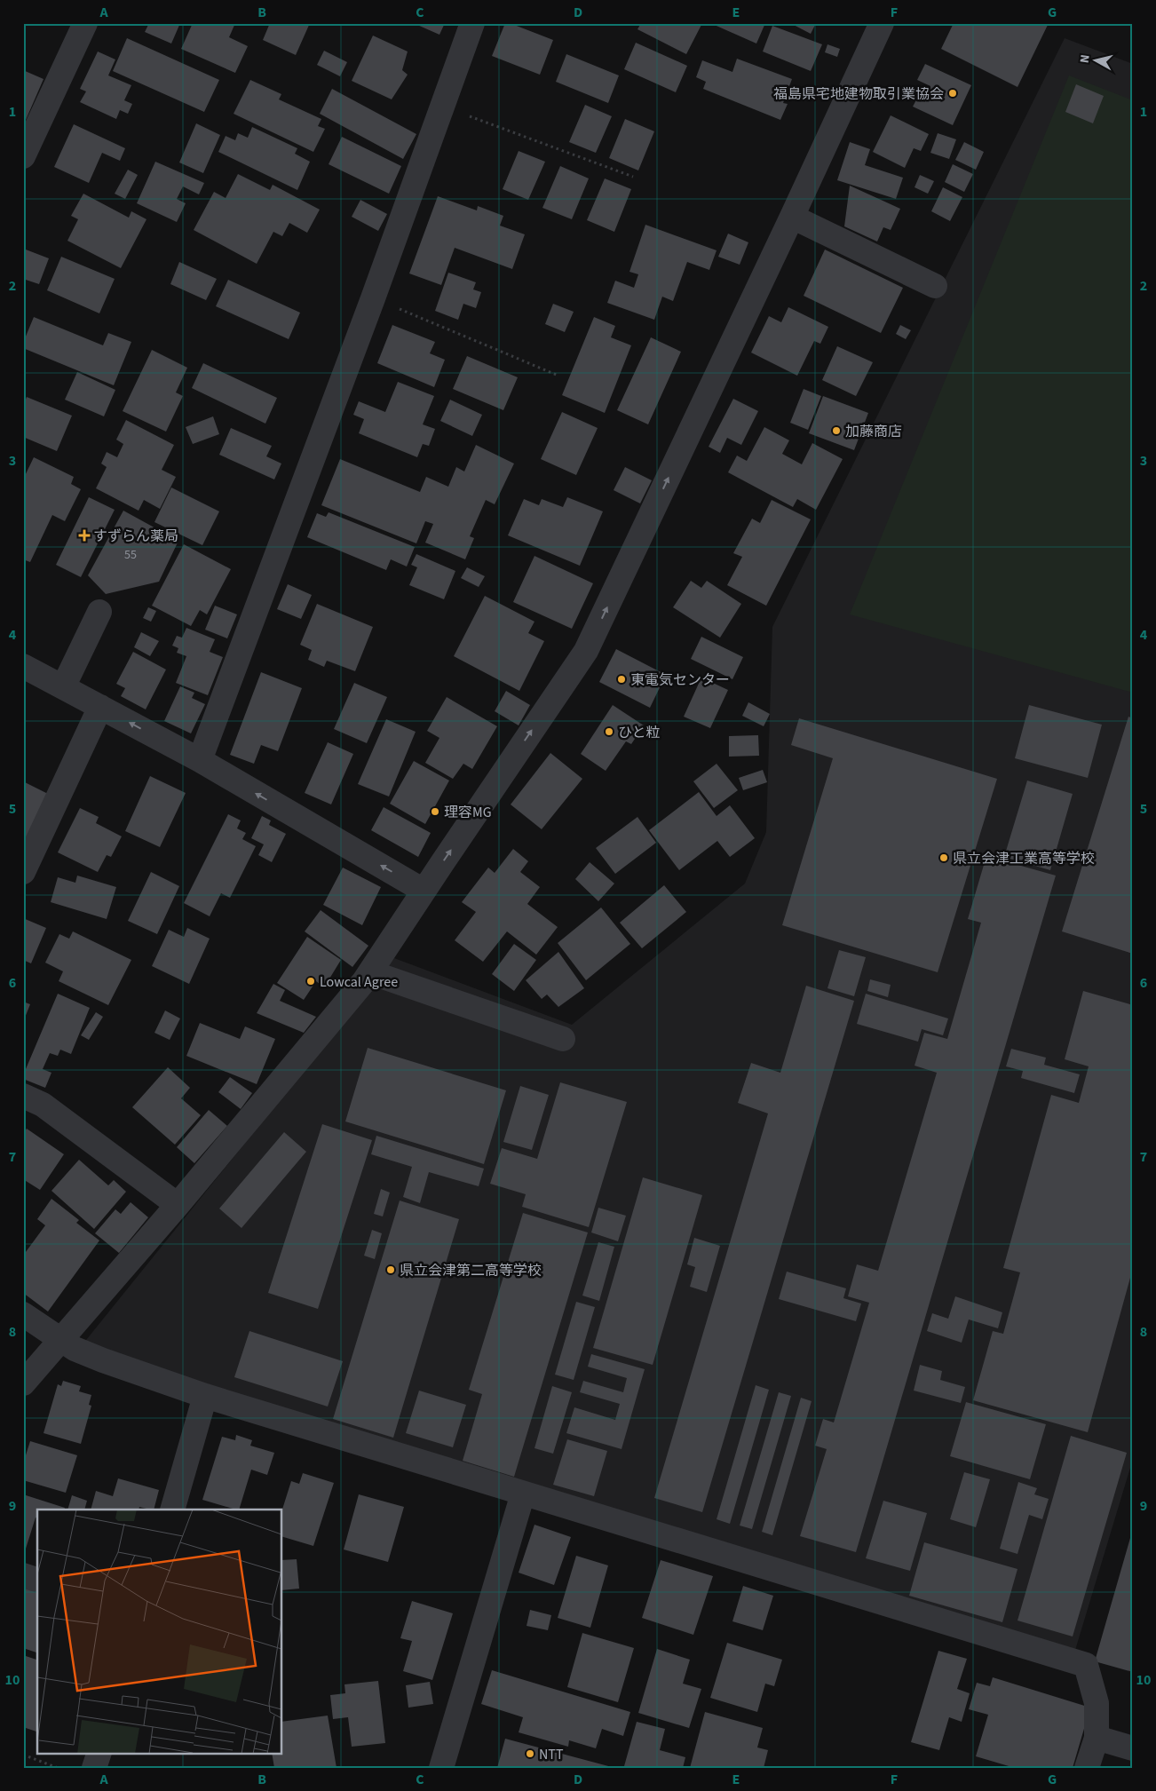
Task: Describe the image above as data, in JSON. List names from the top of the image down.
{
  "places": {
    "other": [
      "福島県宅地建物取引業協会",
      "加藤商店",
      "東電気センター",
      "ひと粒",
      "理容MG",
      "県立会津工業高等学校",
      "Lowcal Agree",
      "県立会津第二高等学校",
      "NTT"
    ],
    "health": ["すずらん薬局"]
  },
  "house_numbers": ["55"],
  "north": "left",
  "grid": {
    "columns": [
      "A",
      "B",
      "C",
      "D",
      "E",
      "F",
      "G"
    ],
    "rows": [
      "1",
      "2",
      "3",
      "4",
      "5",
      "6",
      "7",
      "8",
      "9",
      "10"
    ]
  }
}
